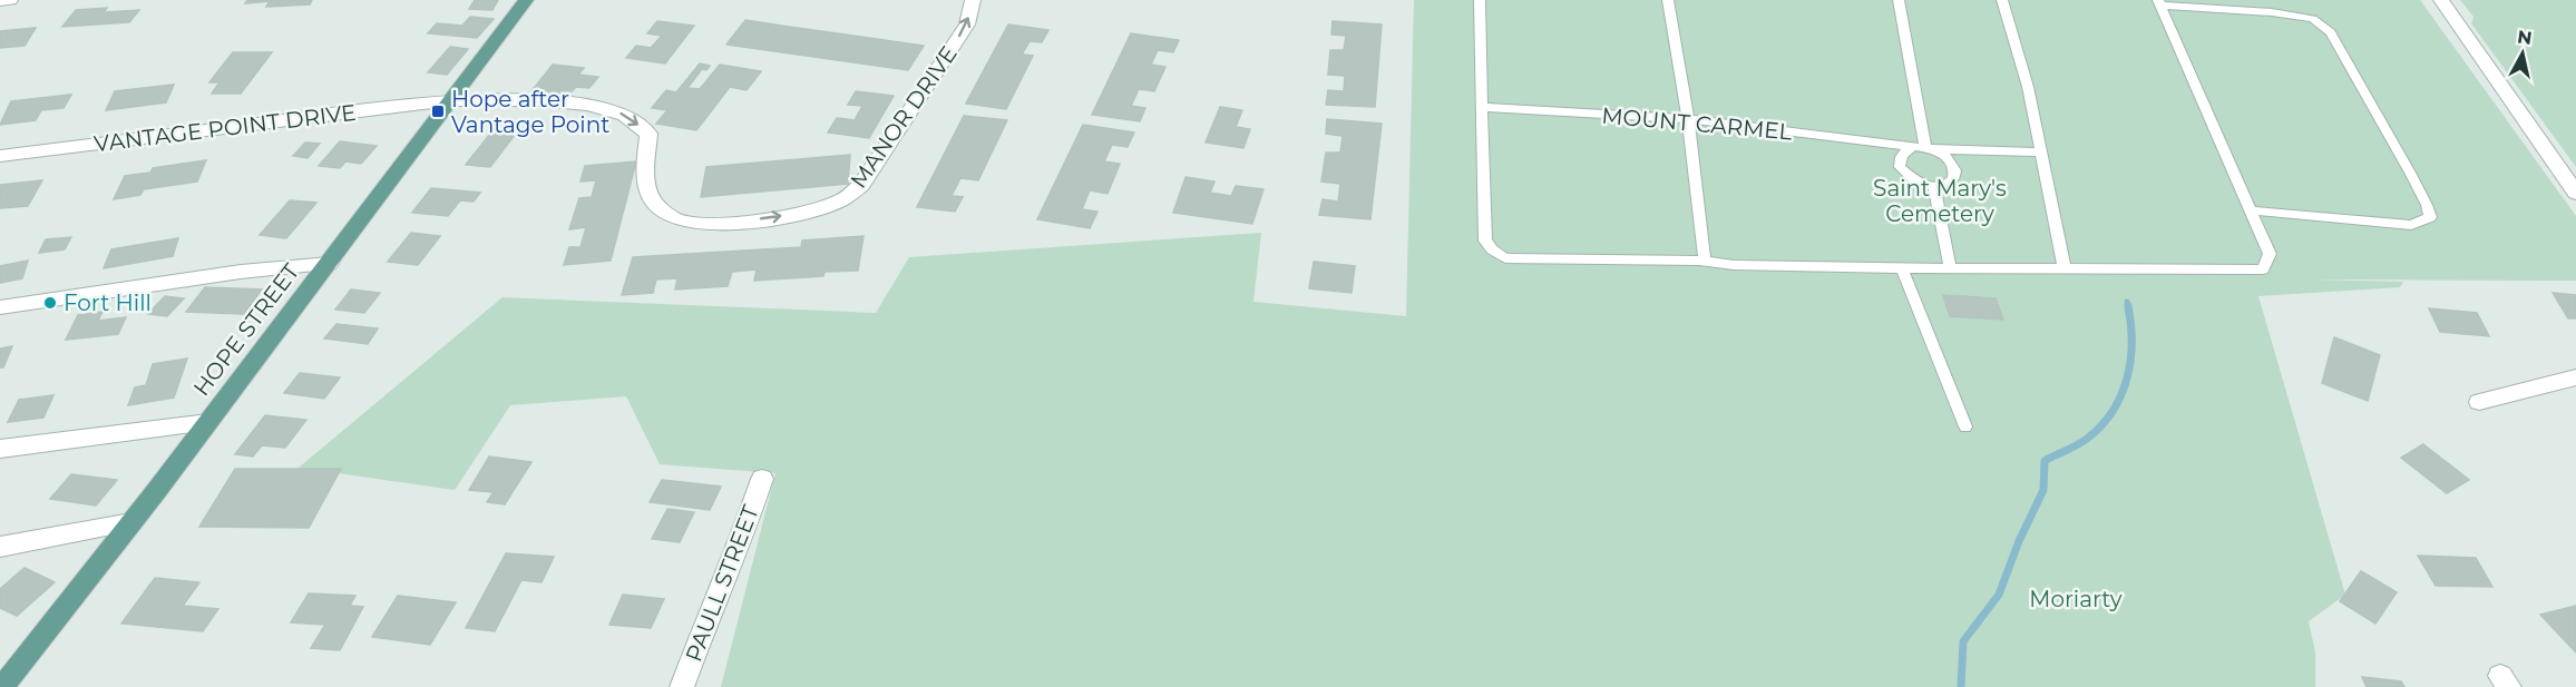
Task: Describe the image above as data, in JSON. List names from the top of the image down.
{
  "streets": {
    "main road": ["HOPE STREET"],
    "street": ["MANOR DRIVE", "VANTAGE POINT DRIVE", "PAULL STREET"],
    "lane": ["MOUNT CARMEL"]
  },
  "crossings": [
    ["MANOR DRIVE", "VANTAGE POINT DRIVE"],
    ["MANOR DRIVE", "HOPE STREET"],
    ["VANTAGE POINT DRIVE", "HOPE STREET"]
  ],
  "parks": ["Saint Mary's Cemetery", "Moriarty"],
  "places": {
    "transit": ["Hope after Vantage Point"],
    "other": ["Fort Hill"]
  },
  "north": "top"
}
